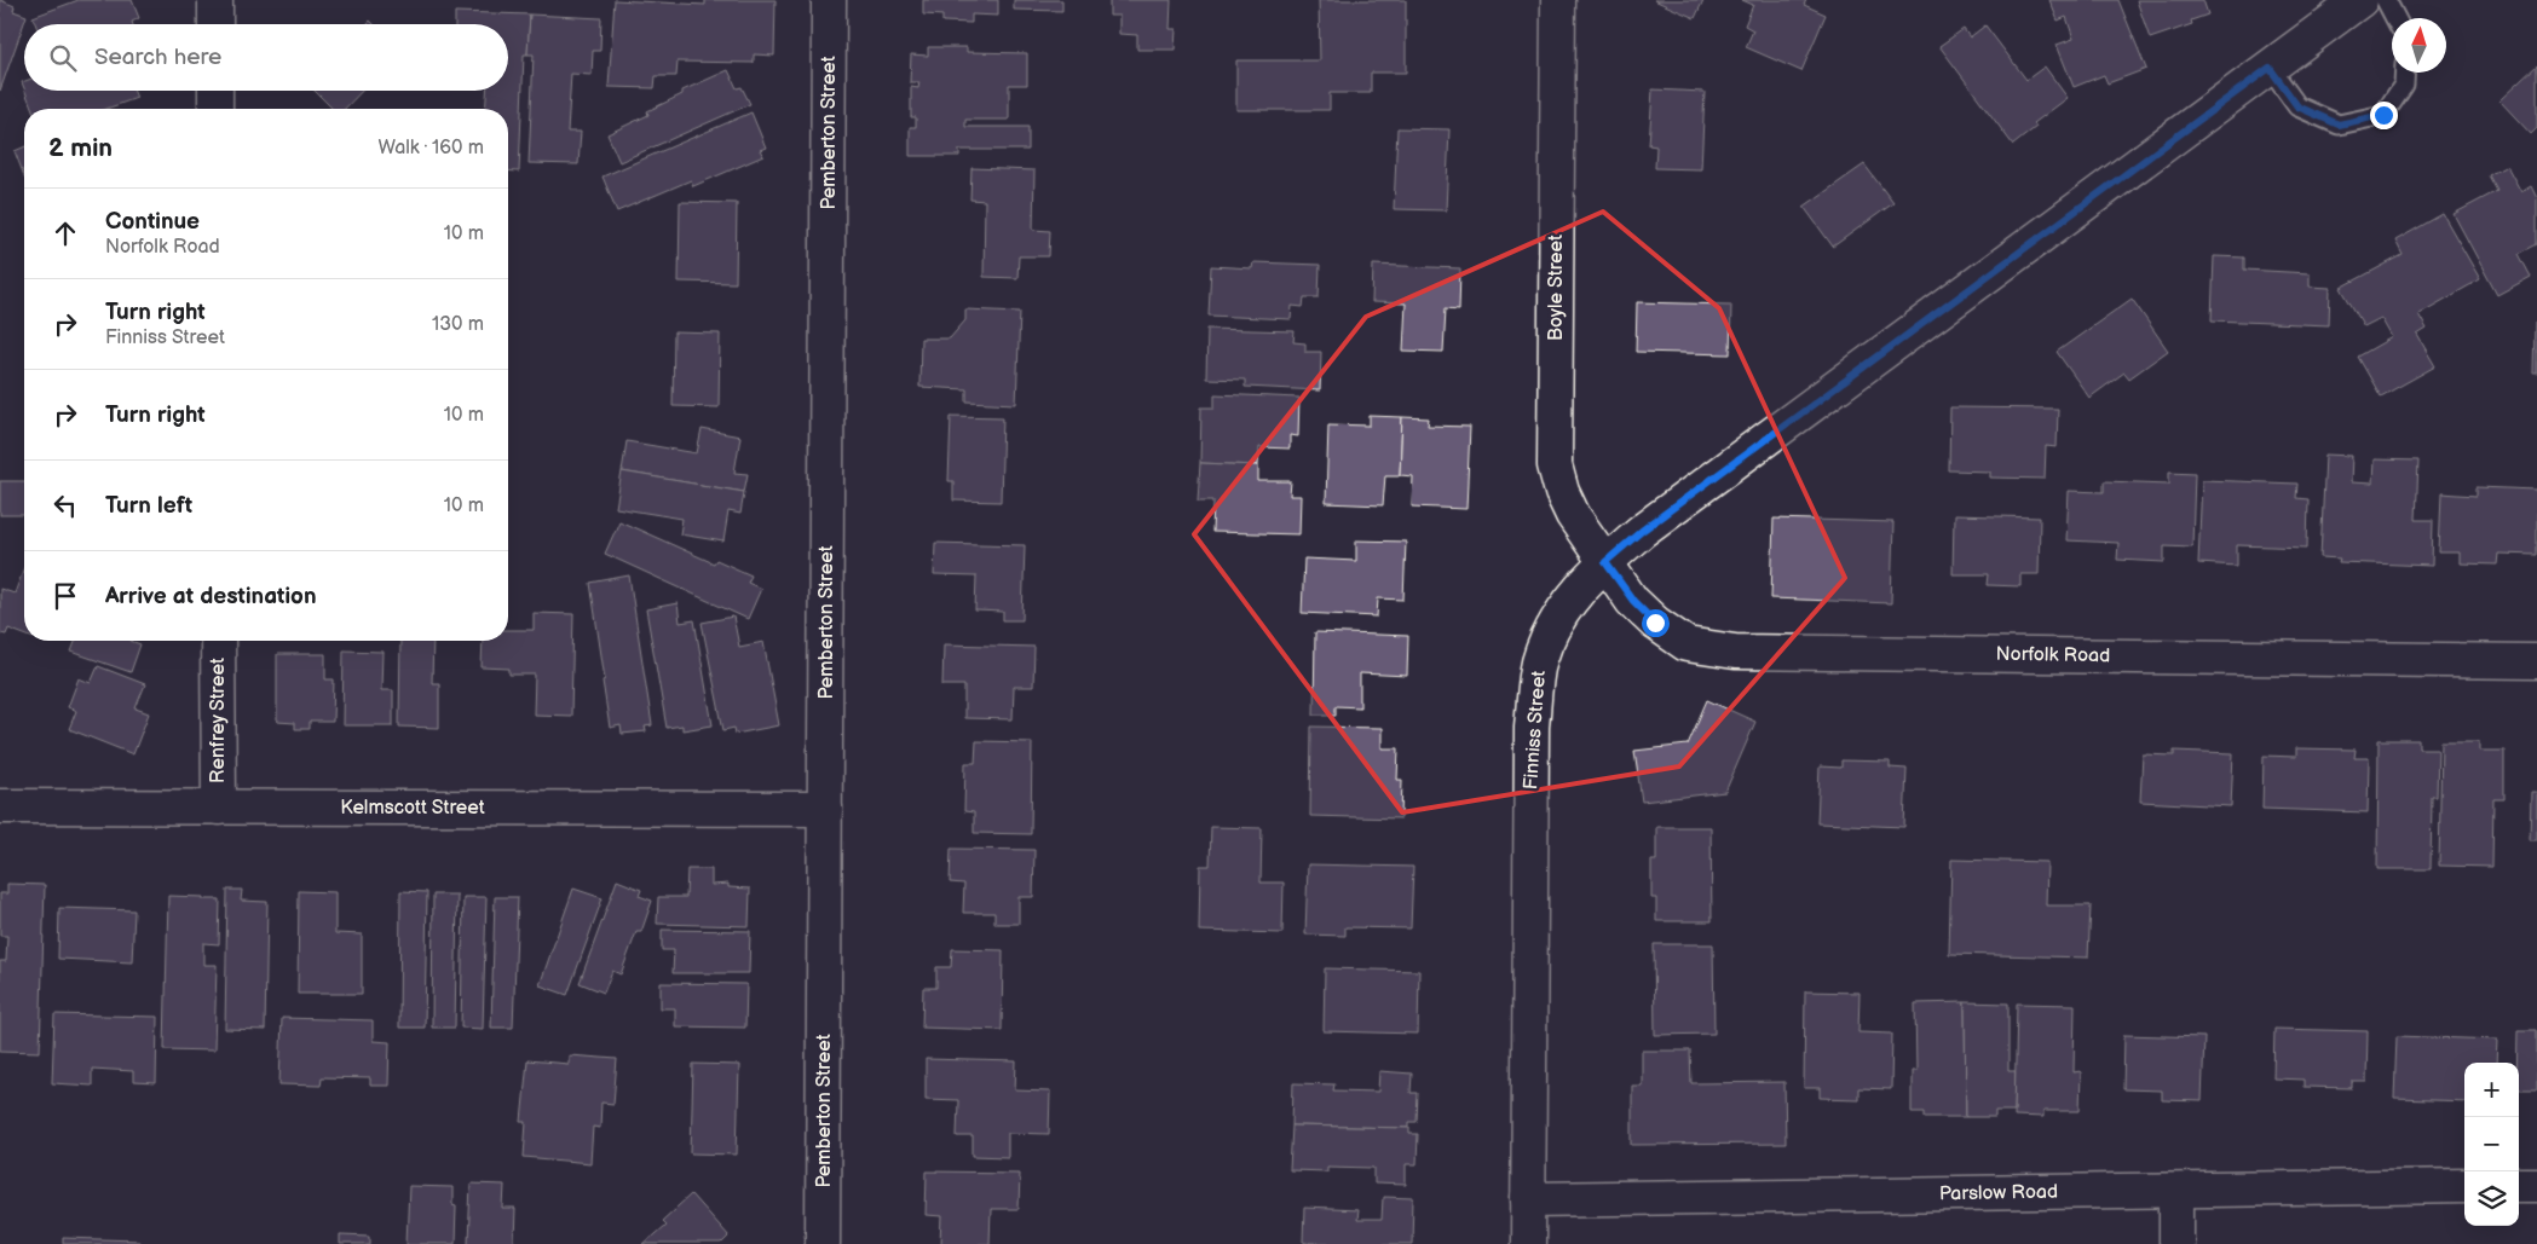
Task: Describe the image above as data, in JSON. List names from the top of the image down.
{
  "streets": {
    "street": [
      "Pemberton Street",
      "Boyle Street",
      "Norfolk Road",
      "Renfrey Street",
      "Finniss Street",
      "Kelmscott Street",
      "Parslow Road"
    ]
  },
  "crossings": [
    ["Pemberton Street", "Kelmscott Street"],
    ["Boyle Street", "Norfolk Road"],
    ["Boyle Street", "Finniss Street"],
    ["Norfolk Road", "Finniss Street"],
    ["Renfrey Street", "Kelmscott Street"],
    ["Finniss Street", "Parslow Road"]
  ],
  "north": "top",
  "page": {
    "search": "Search here",
    "heading": ["2 min", "Walk · 160 m"],
    "list": [
      ["Continue", "Norfolk Road", "10 m"],
      ["Turn right", "Finniss Street", "130 m"],
      ["Turn right", "10 m"],
      ["Turn left", "10 m"],
      "Arrive at destination"
    ],
    "map_buttons": ["+", "−"]
  }
}
